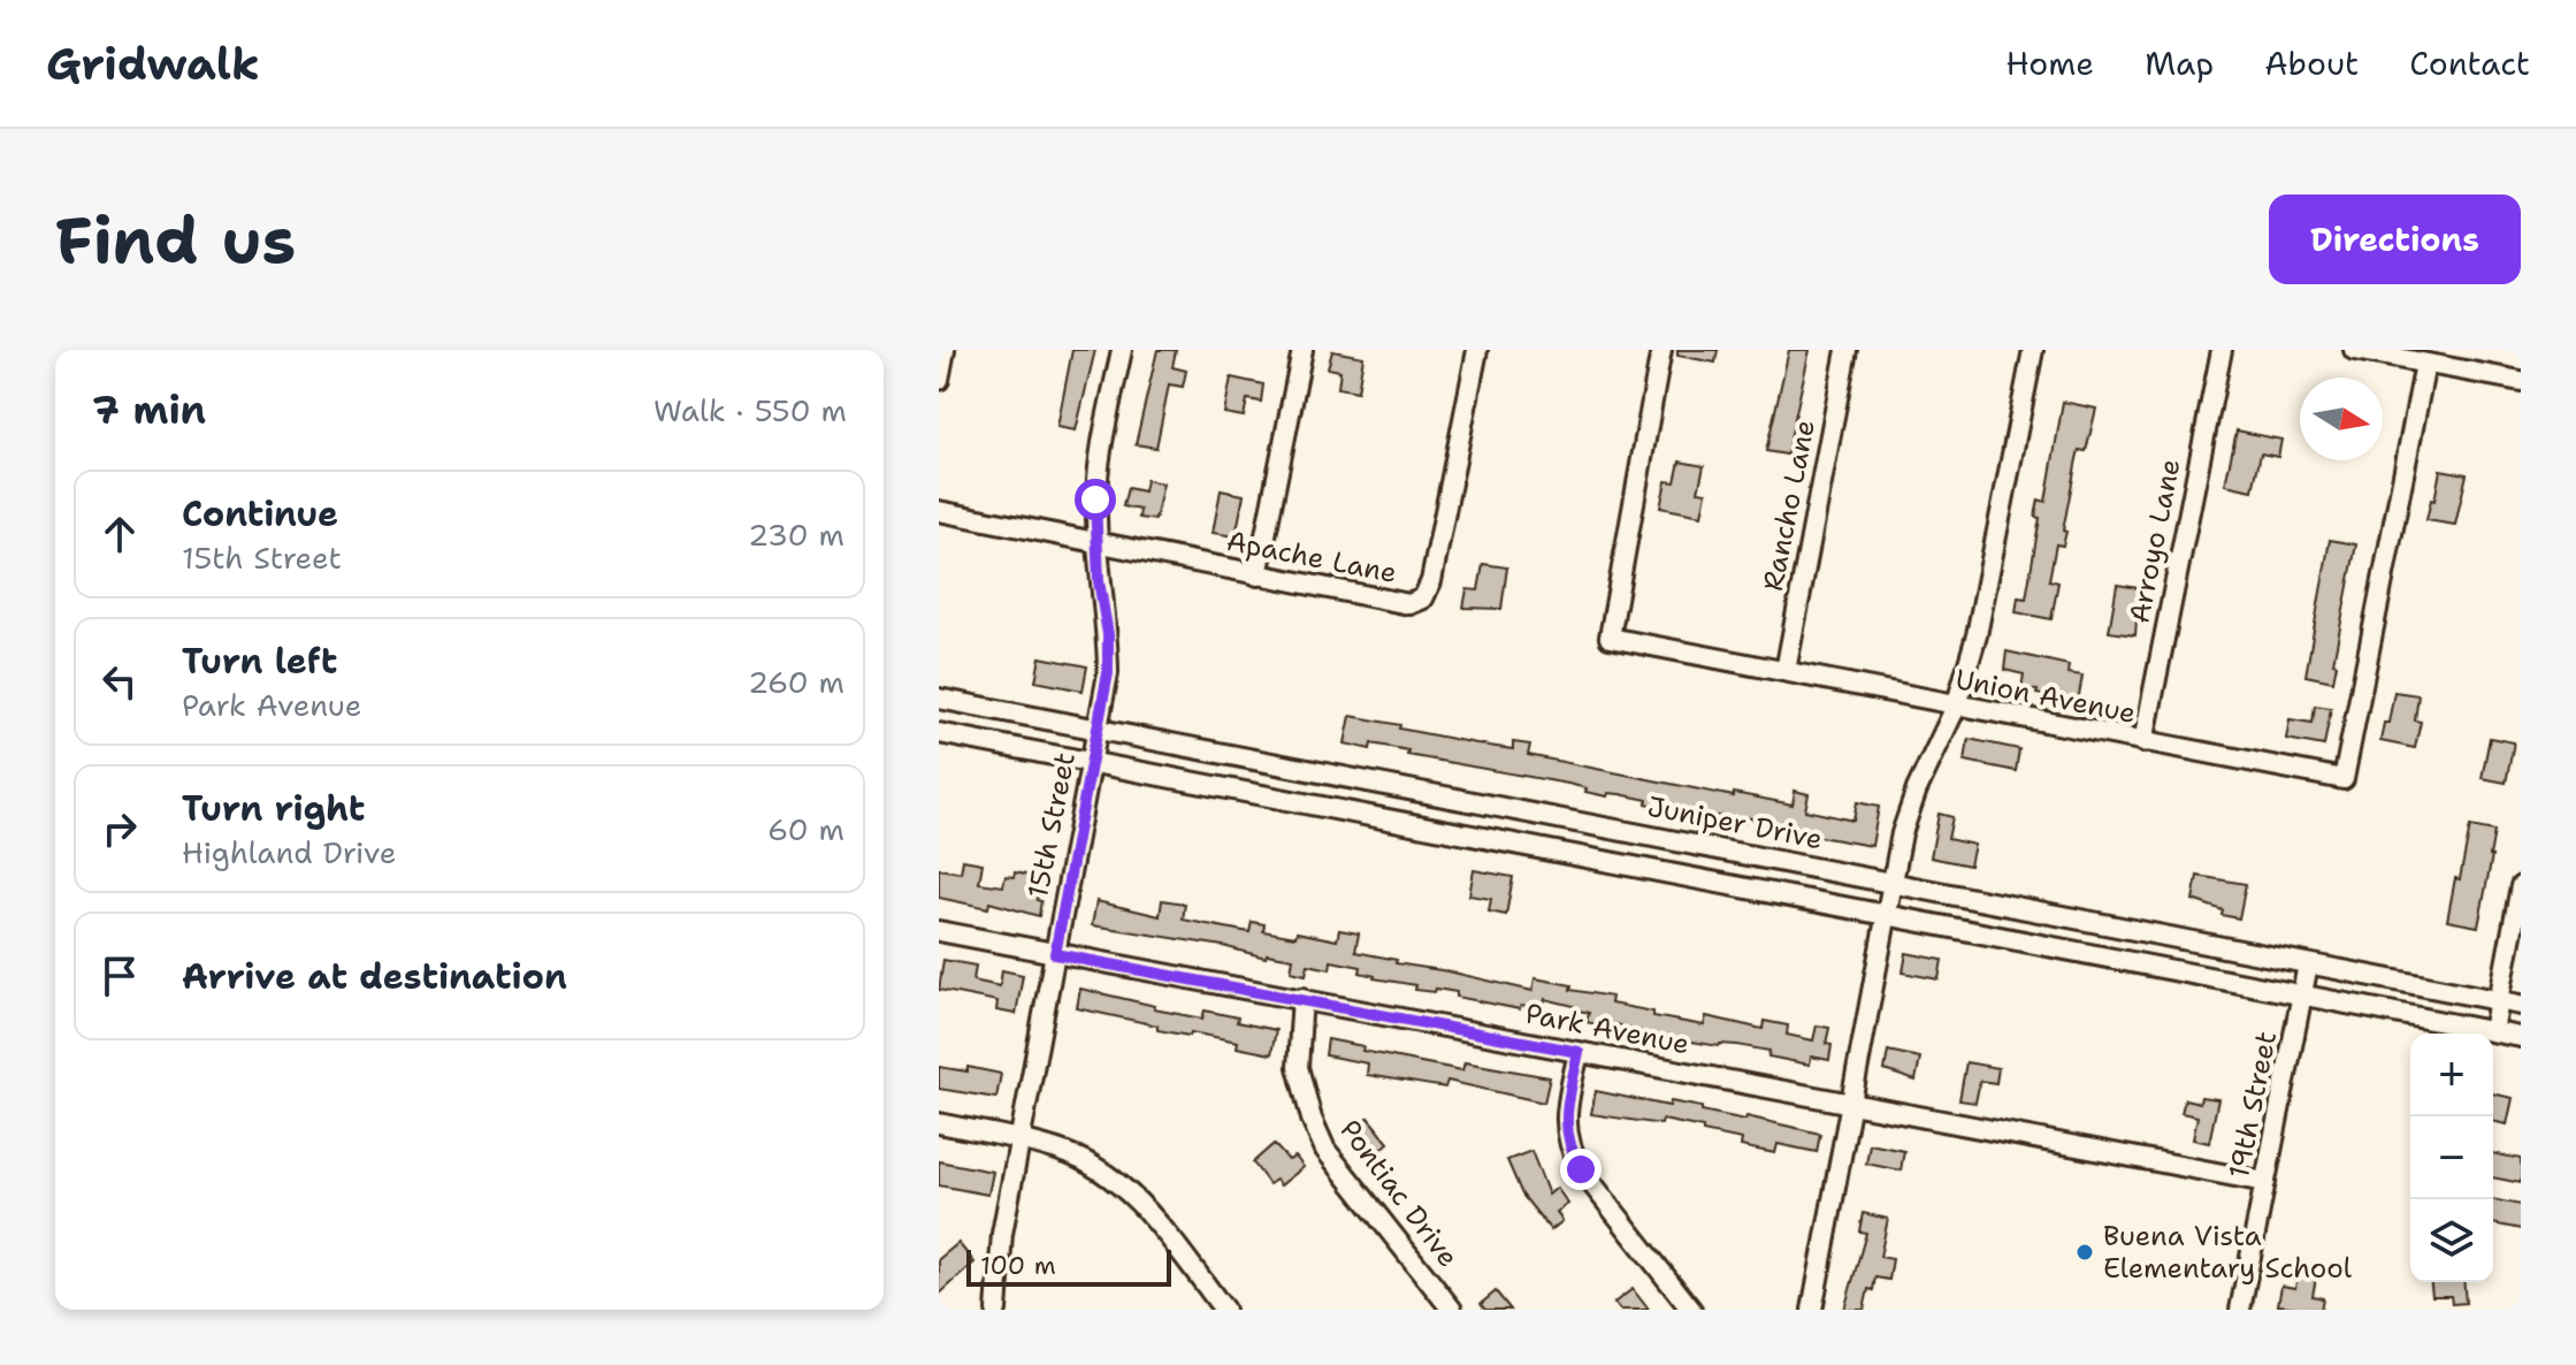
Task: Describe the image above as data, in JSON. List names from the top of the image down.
{
  "streets": {
    "street": [
      "Rancho Lane",
      "Arroyo Lane",
      "Apache Lane",
      "Union Avenue",
      "Juniper Drive",
      "15th Street",
      "Park Avenue",
      "19th Street",
      "Pontiac Drive"
    ]
  },
  "crossings": [
    ["Rancho Lane", "Union Avenue"],
    ["Arroyo Lane", "Union Avenue"],
    ["Apache Lane", "15th Street"],
    ["Juniper Drive", "15th Street"],
    ["Juniper Drive", "19th Street"],
    ["15th Street", "Park Avenue"],
    ["Park Avenue", "19th Street"],
    ["Park Avenue", "Pontiac Drive"]
  ],
  "places": ["Buena Vista Elementary School"],
  "scale_bar": "100 m",
  "north": "right",
  "page": {
    "header": "Gridwalk",
    "nav": [
      "Home",
      "Map",
      "About",
      "Contact"
    ],
    "buttons": "Directions",
    "title": "Find us",
    "heading": ["7 min", "Walk · 550 m"],
    "list": [
      ["Continue", "15th Street", "230 m"],
      ["Turn left", "Park Avenue", "260 m"],
      ["Turn right", "Highland Drive", "60 m"],
      "Arrive at destination"
    ],
    "map_buttons": ["+", "−"],
    "scale": "100 m"
  }
}
